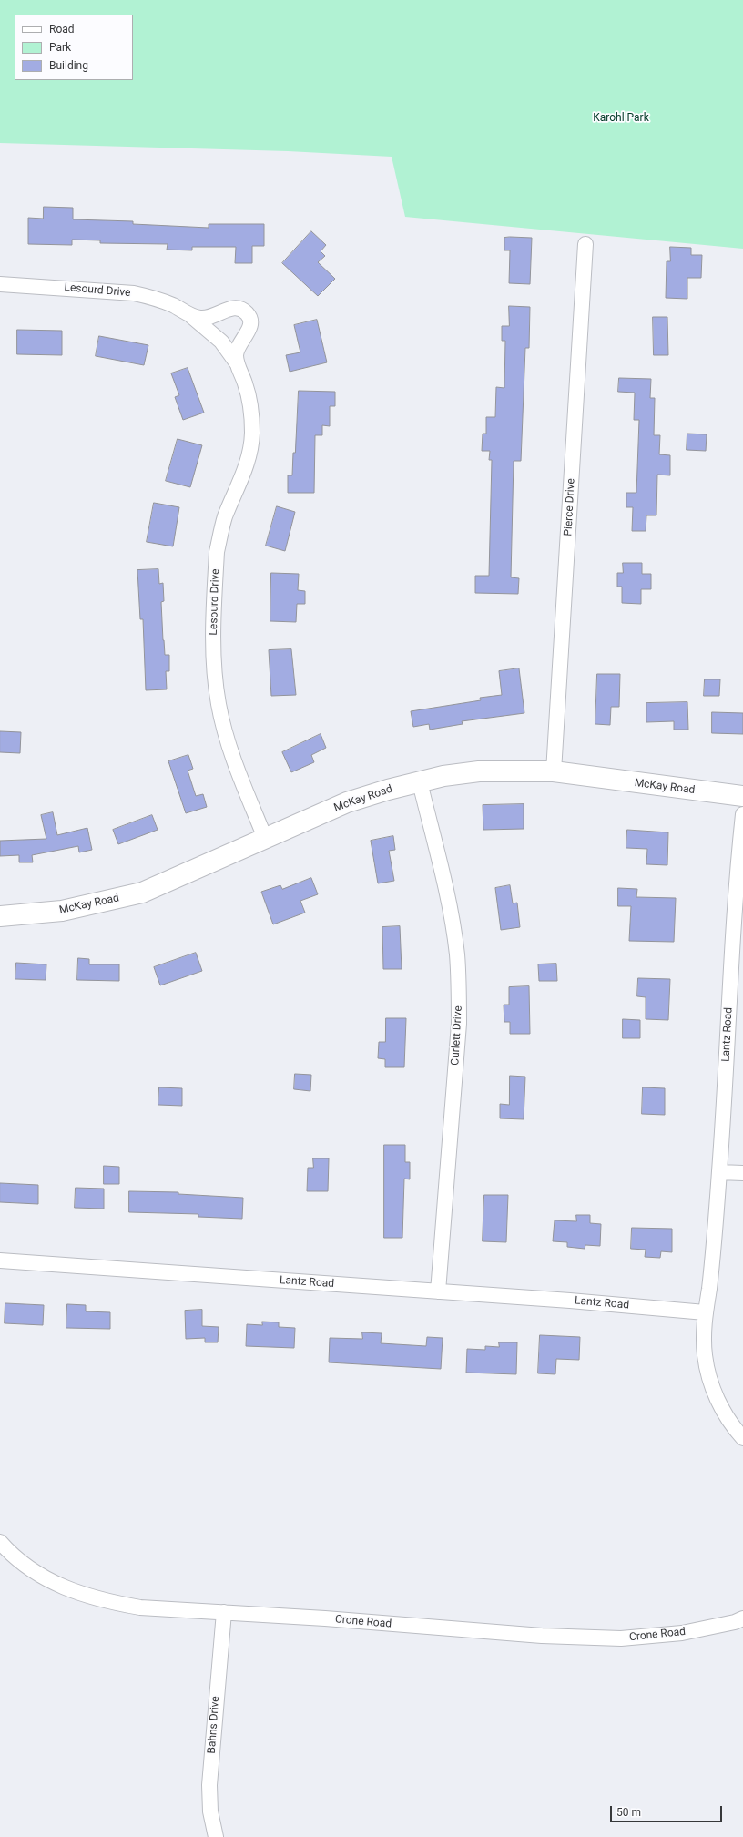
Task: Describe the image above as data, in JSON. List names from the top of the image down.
{
  "streets": {
    "street": [
      "Lesourd Drive",
      "Pierce Drive",
      "McKay Road",
      "Lantz Road",
      "Curlett Drive",
      "Crone Road",
      "Bahns Drive"
    ]
  },
  "crossings": [
    ["Lesourd Drive", "McKay Road"],
    ["Pierce Drive", "McKay Road"],
    ["McKay Road", "Curlett Drive"],
    ["Lantz Road", "Curlett Drive"],
    ["Crone Road", "Bahns Drive"]
  ],
  "parks": ["Karohl Park"],
  "legend": ["Road", "Park", "Building"],
  "scale_bar": "50 m"
}
